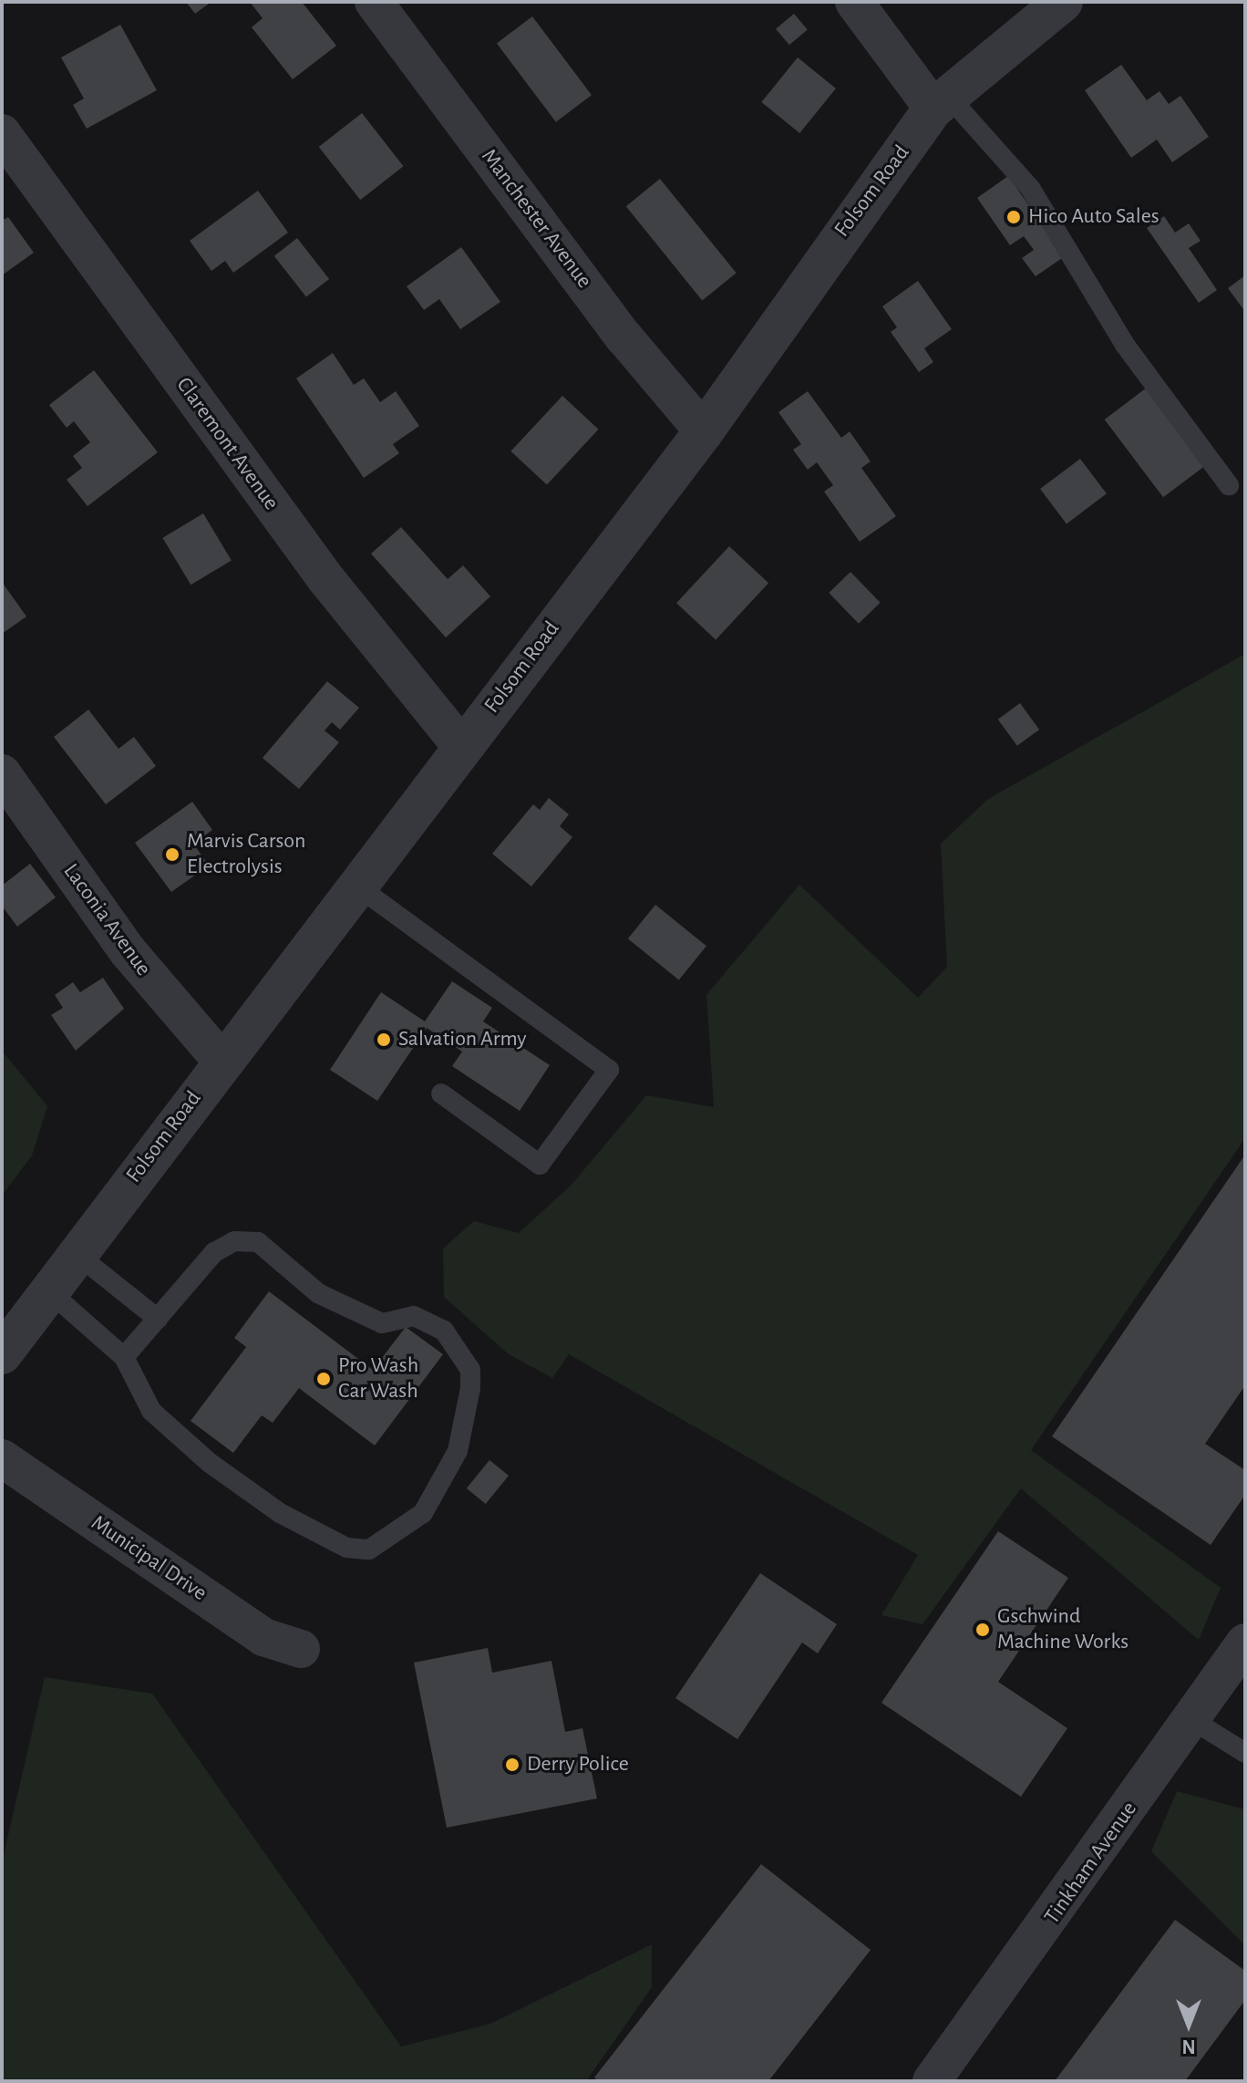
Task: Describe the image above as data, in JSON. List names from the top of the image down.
{
  "streets": {
    "street": [
      "Folsom Road",
      "Manchester Avenue",
      "Claremont Avenue",
      "Laconia Avenue",
      "Municipal Drive",
      "Tinkham Avenue"
    ]
  },
  "crossings": [
    ["Folsom Road", "Manchester Avenue"],
    ["Folsom Road", "Claremont Avenue"],
    ["Folsom Road", "Laconia Avenue"]
  ],
  "places": [
    "Hico Auto Sales",
    "Marvis Carson Electrolysis",
    "Salvation Army",
    "Pro Wash Car Wash",
    "Gschwind Machine Works",
    "Derry Police"
  ],
  "north": "bottom"
}
